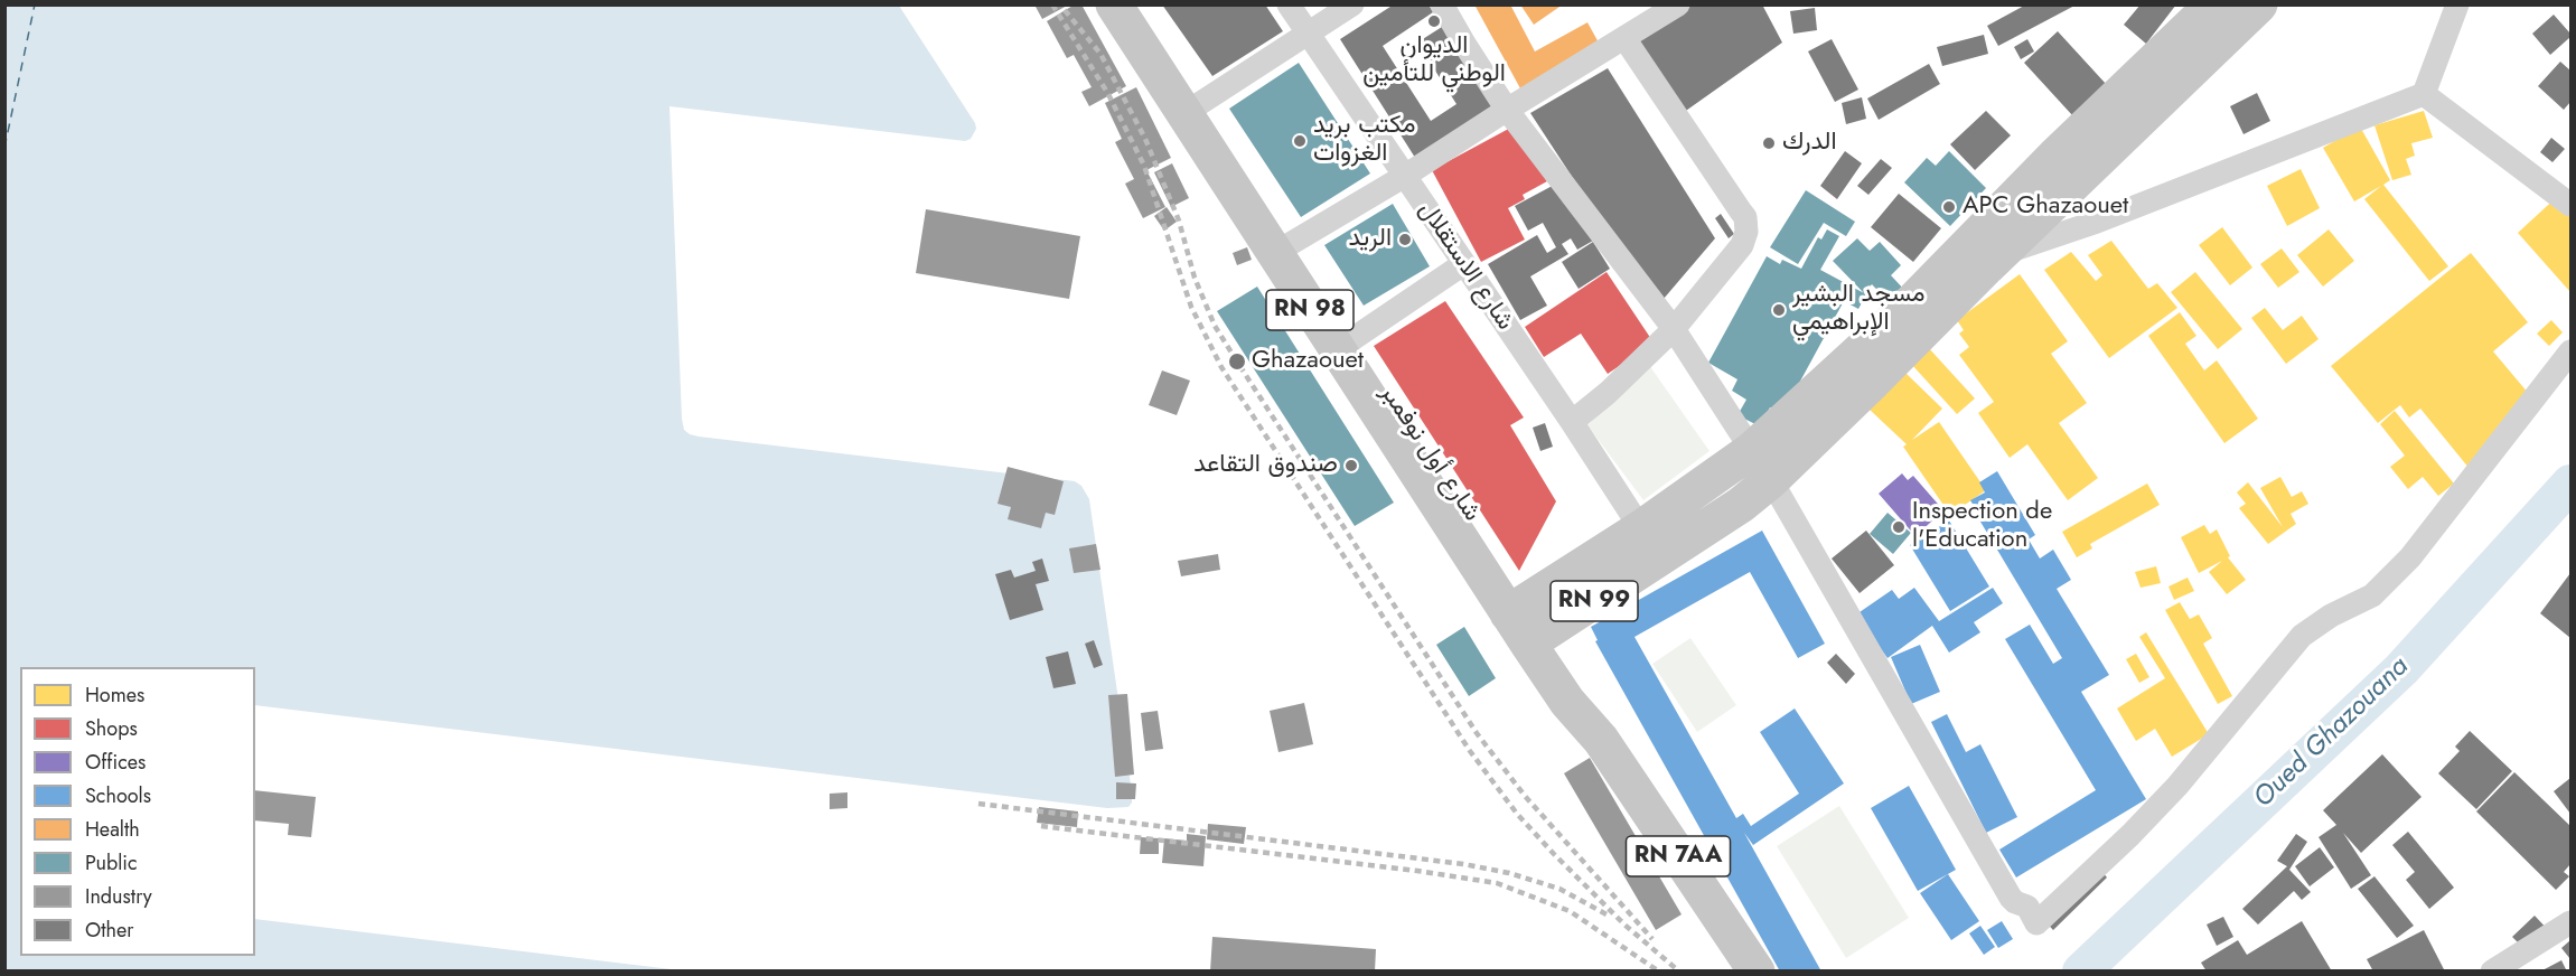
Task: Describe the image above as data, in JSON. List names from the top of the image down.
{
  "streets": {
    "main road": [
      "RN 98",
      "شارع أول نوفمبر",
      "RN 99",
      "RN 7AA"
    ],
    "street": ["شارع الاستقلال"]
  },
  "crossings": [
    ["شارع الاستقلال", "RN 99"],
    ["RN 98", "شارع أول نوفمبر"],
    ["RN 98", "RN 99"],
    ["RN 98", "RN 7AA"],
    ["شارع أول نوفمبر", "RN 99"]
  ],
  "water": ["Oued Ghazouana"],
  "places": [
    "الديوان الوطني للتأمين",
    "مكتب بريد الغزوات",
    "الدرك",
    "APC Ghazaouet",
    "الريد",
    "مسجد البشير الإبراهيمي",
    "Ghazaouet",
    "صندوق التقاعد",
    "Inspection de l'Education"
  ],
  "legend": [
    "Homes",
    "Shops",
    "Offices",
    "Schools",
    "Health",
    "Public",
    "Industry",
    "Other"
  ]
}
